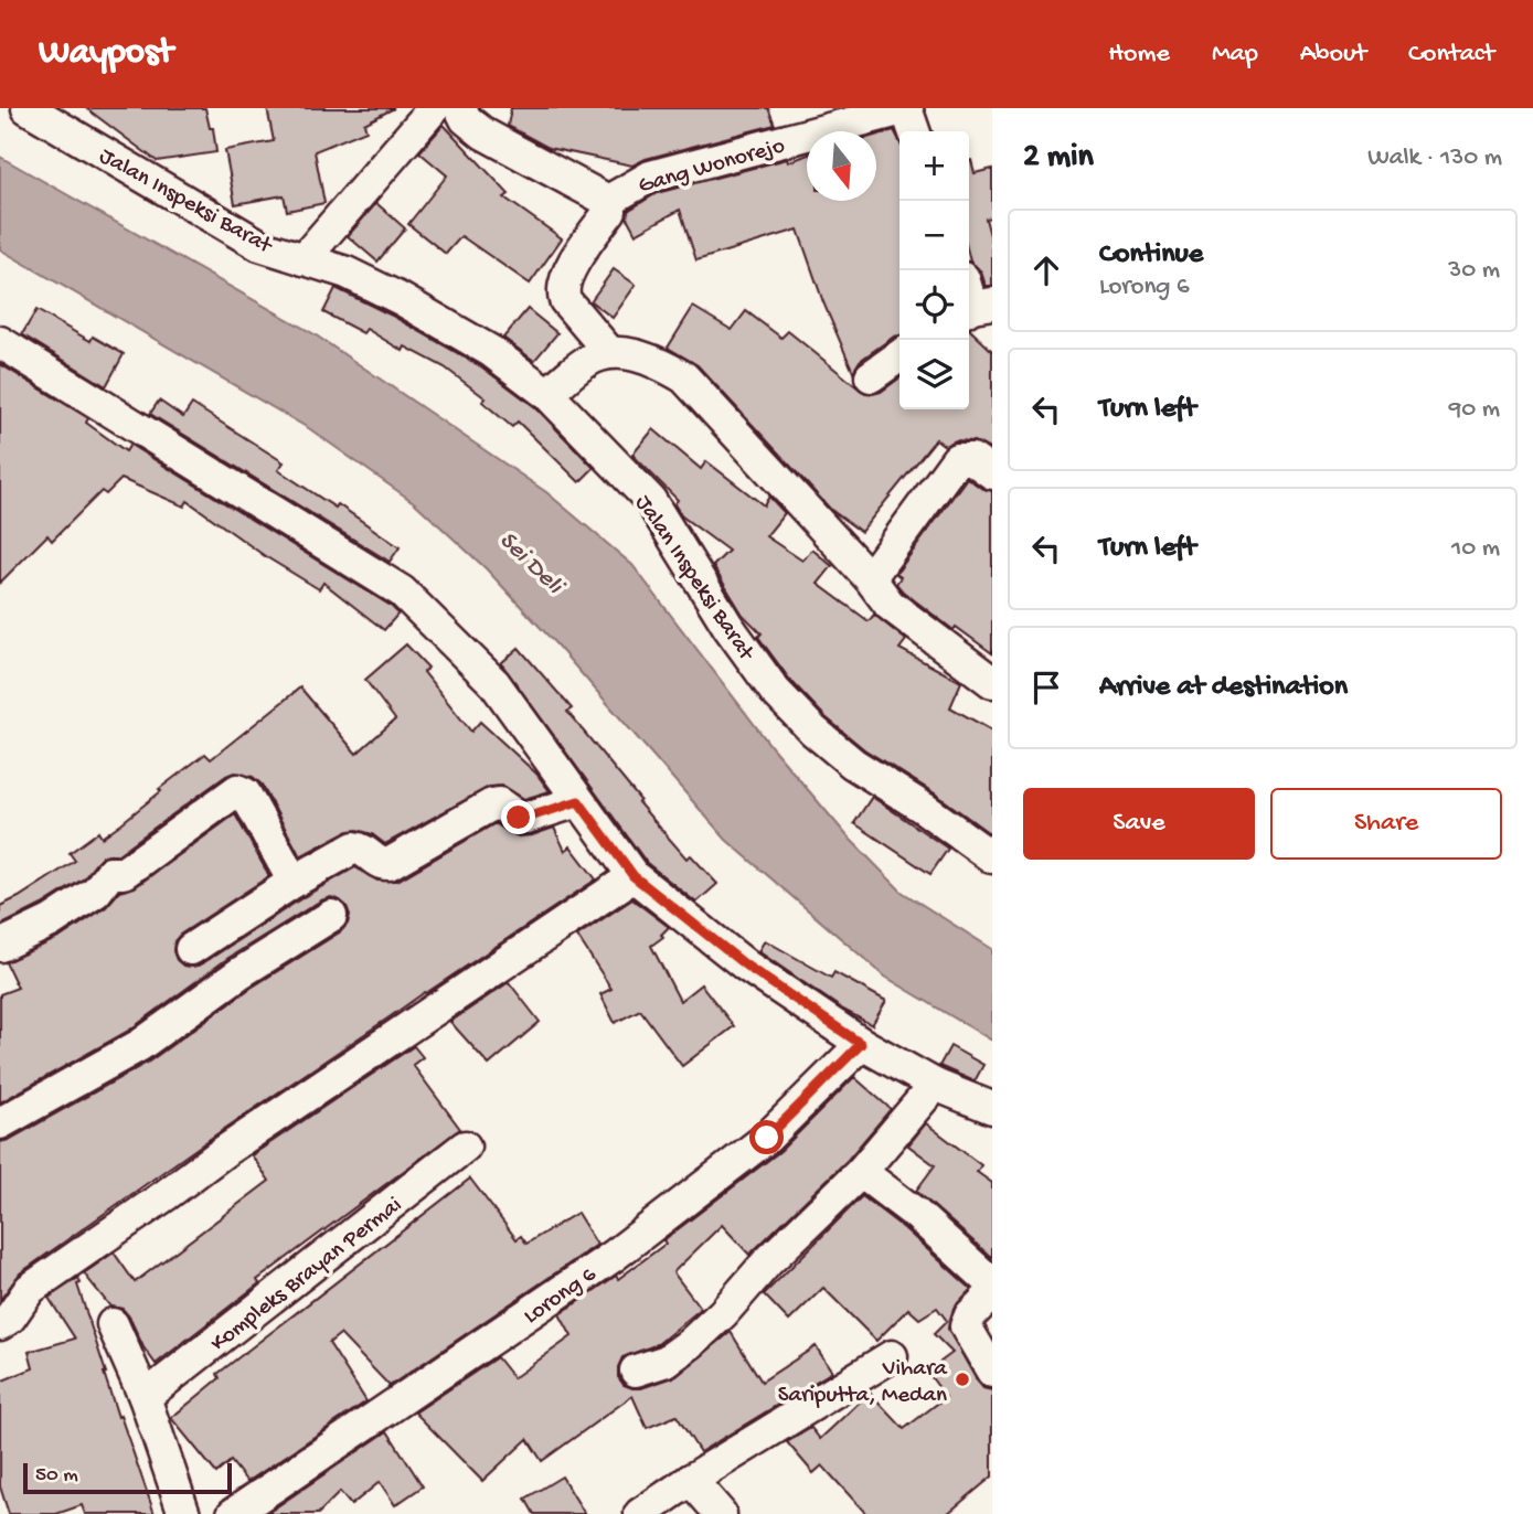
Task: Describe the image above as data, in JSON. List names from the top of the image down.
{
  "streets": {
    "street": [
      "Gang Wonorejo",
      "Jalan Inspeksi Barat",
      "Kompleks Brayan Permai",
      "Lorong 6"
    ]
  },
  "water": ["Sei Deli"],
  "places": ["Vihara Sariputta, Medan"],
  "scale_bar": "50 m",
  "north": "bottom",
  "page": {
    "header": "Waypost",
    "nav": [
      "Home",
      "Map",
      "About",
      "Contact"
    ],
    "heading": ["2 min", "Walk · 130 m"],
    "map_buttons": ["+", "−"],
    "list": [
      ["Continue", "Lorong 6", "30 m"],
      ["Turn left", "90 m"],
      ["Turn left", "10 m"],
      "Arrive at destination"
    ],
    "buttons": ["Save", "Share"],
    "scale": "50 m"
  }
}
